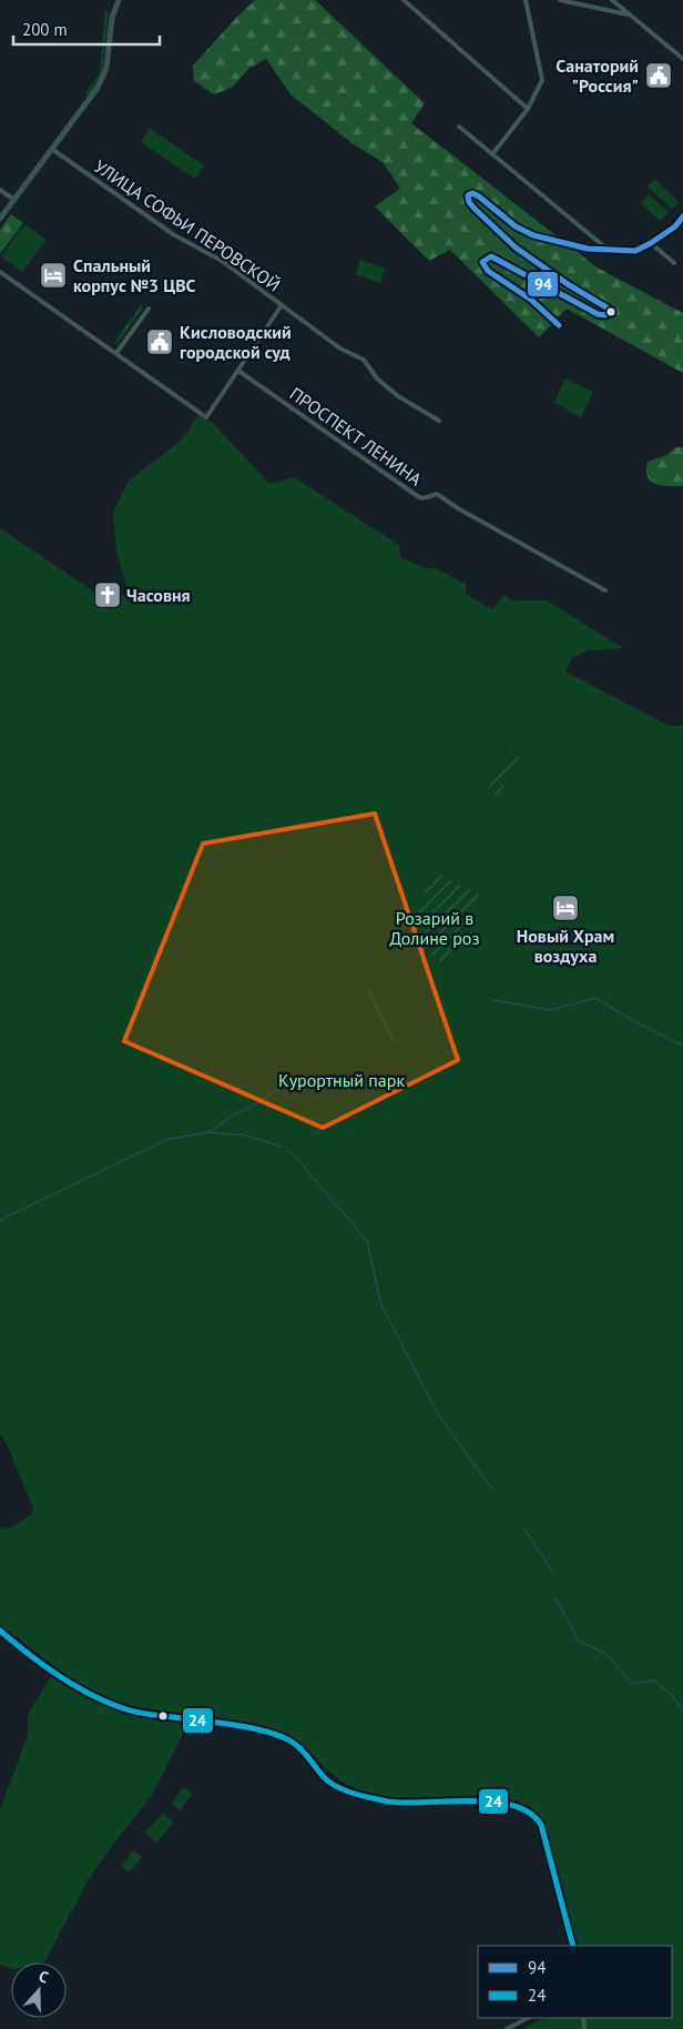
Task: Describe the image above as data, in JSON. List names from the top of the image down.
{
  "streets": {
    "street": ["УЛИЦА СОФЬИ ПЕРОВСКОЙ", "ПРОСПЕКТ ЛЕНИНА"]
  },
  "parks": ["Розарий в Долине роз", "Курортный парк"],
  "places": {
    "public building": ["Санаторий \"Россия\"", "Кисловодский городской суд"],
    "hotel": ["Спальный корпус №3 ЦВС", "Новый Храм воздуха"],
    "church": ["Часовня"]
  },
  "lines": ["transit line 94", "transit line 24"],
  "legend": ["94", "24"],
  "scale_bar": "200 m",
  "north": "top"
}
